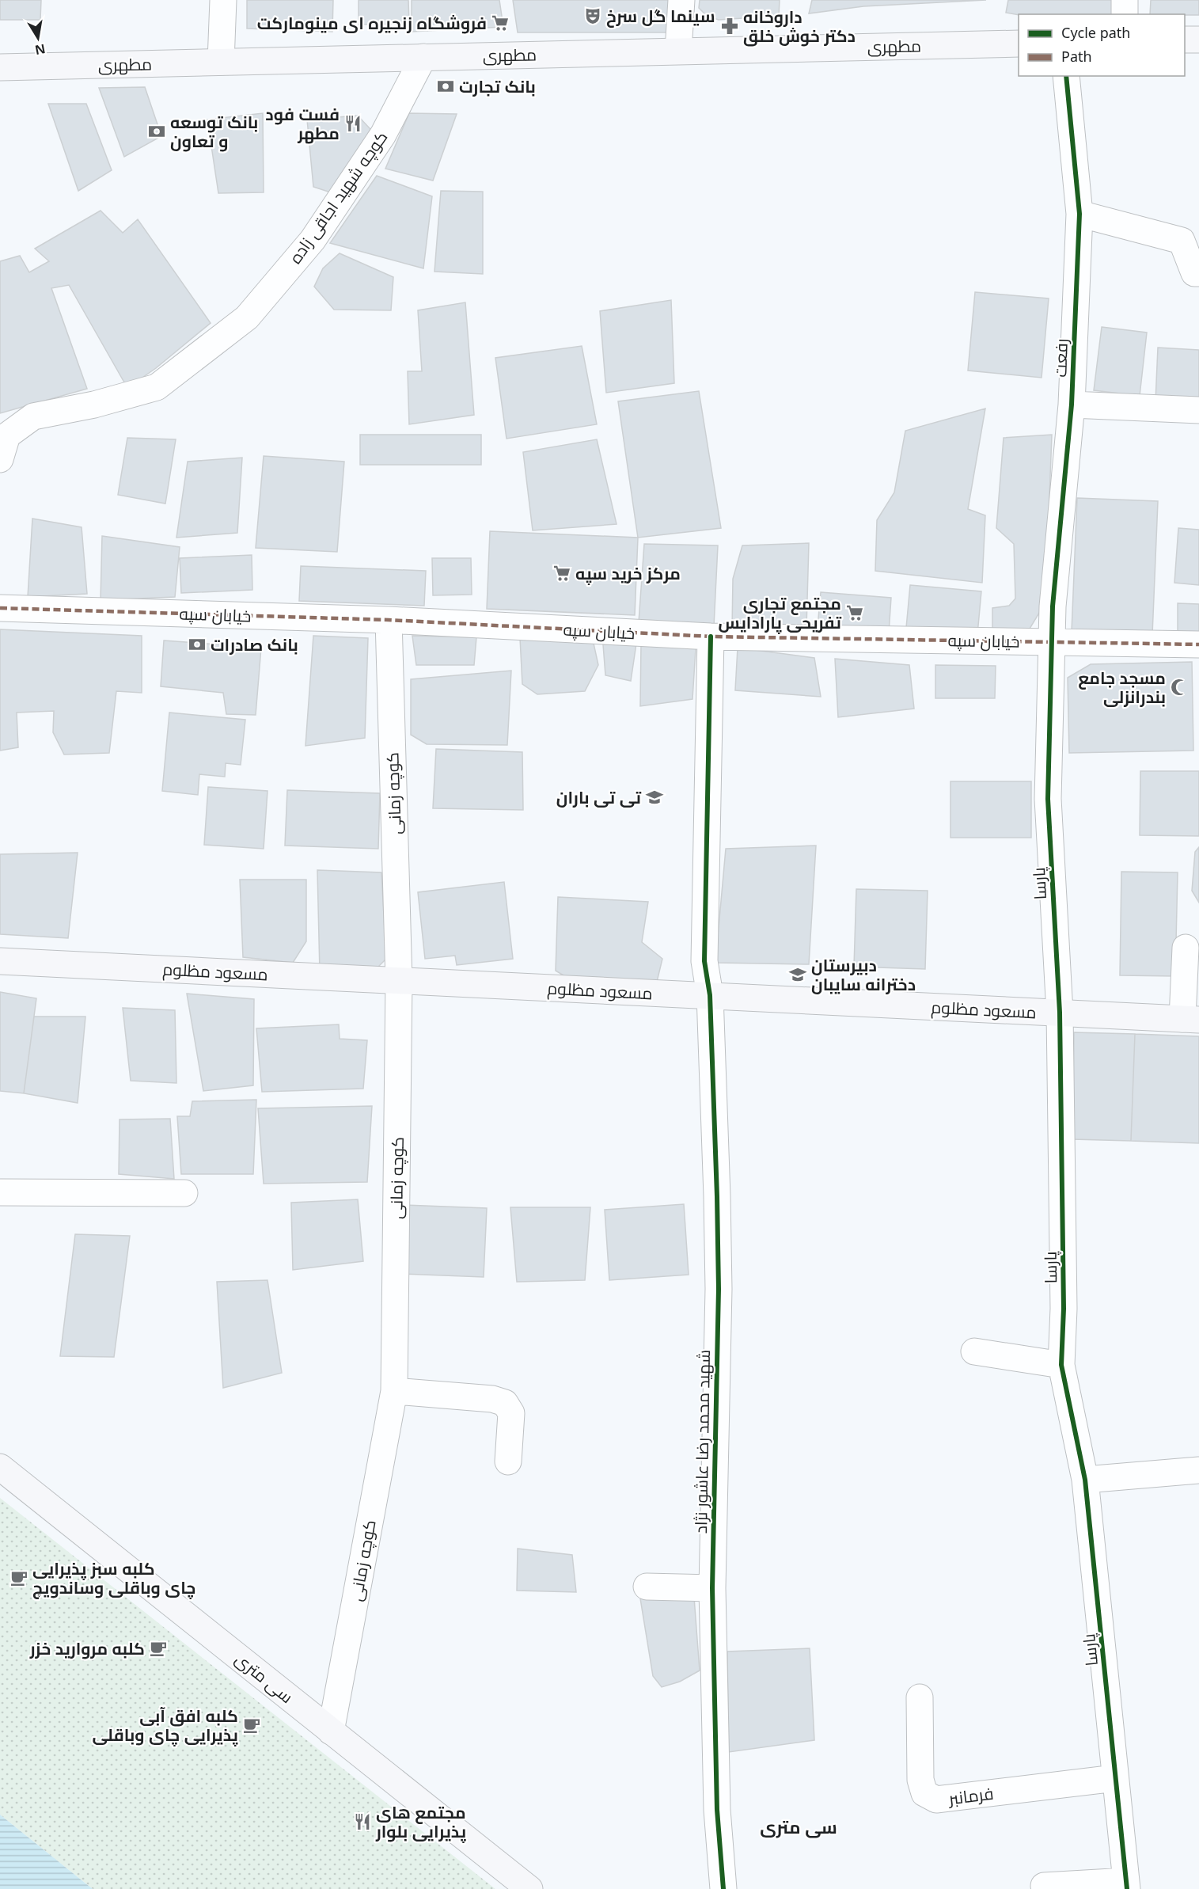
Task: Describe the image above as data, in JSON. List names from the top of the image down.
{
  "streets": {
    "street": [
      "مطهری",
      "کوچه شهید اجاقی زاده",
      "رفعت",
      "خیابان سپه",
      "کوچه زمانی",
      "پارسا",
      "مسعود مظلوم",
      "شهید محمد رضا عاشور نژاد",
      "سی متری",
      "فرمانبر"
    ]
  },
  "crossings": [
    ["مطهری", "کوچه شهید اجاقی زاده"],
    ["رفعت", "خیابان سپه"],
    ["رفعت", "پارسا"],
    ["خیابان سپه", "کوچه زمانی"],
    ["خیابان سپه", "پارسا"],
    ["خیابان سپه", "شهید محمد رضا عاشور نژاد"],
    ["کوچه زمانی", "مسعود مظلوم"],
    ["کوچه زمانی", "سی متری"],
    ["پارسا", "مسعود مظلوم"],
    ["پارسا", "فرمانبر"],
    ["مسعود مظلوم", "شهید محمد رضا عاشور نژاد"]
  ],
  "districts": ["سی متری"],
  "places": {
    "theatre": ["سینما گل سرخ"],
    "supermarket": ["فروشگاه زنجیره ای مینومارکت", "مرکز خرید سپه", "مجتمع تجاری تفریحی پارادایس"],
    "pharmacy": ["داروخانه دکتر خوش خلق"],
    "bank": ["بانک تجارت", "بانک توسعه و تعاون", "بانک صادرات"],
    "restaurant": ["فست فود مطهر", "مجتمع های پذیرایی بلوار"],
    "mosque": ["مسجد جامع بندرانزلی"],
    "school or university": ["تی تی باران", "دبیرستان دخترانه سایبان"],
    "cafe": ["کلبه سبز پذیرایی چای وباقلی وساندویچ", "کلبه مروارید خزر", "کلبه افق آبی پذیرایی چای وباقلی"]
  },
  "legend": ["Cycle path", "Path"],
  "north": "bottom"
}
